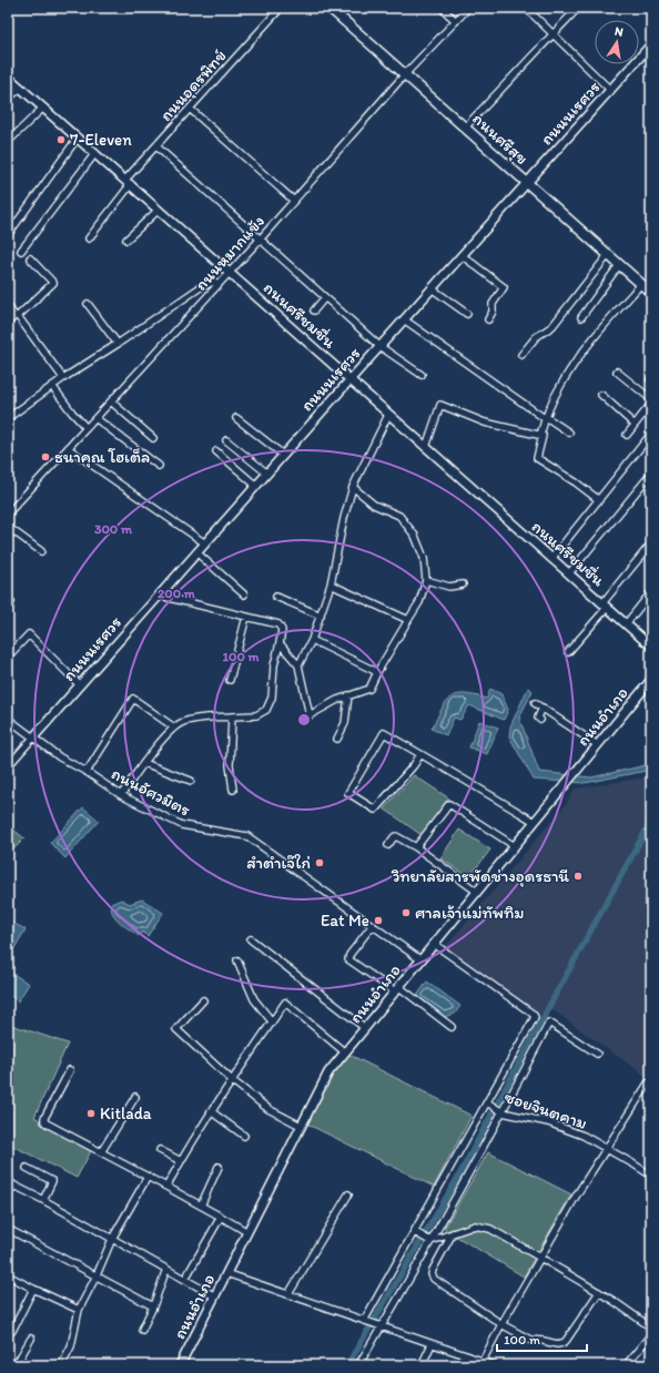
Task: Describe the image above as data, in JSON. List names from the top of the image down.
{
  "streets": {
    "main road": ["ถนนศรีสุข"],
    "street": [
      "ถนนอุดรพิทข์",
      "ถนนนเรศวร",
      "ถนนหมากแข้ง",
      "ถนนศรีชมชื่น",
      "ถนนอำเภอ",
      "ถนนอัศวมิตร",
      "ซอยจินตคาม"
    ]
  },
  "crossings": [
    ["ถนนอุดรพิทข์", "ถนนศรีชมชื่น"],
    ["ถนนนเรศวร", "ถนนศรีสุข"],
    ["ถนนนเรศวร", "ถนนศรีชมชื่น"],
    ["ถนนนเรศวร", "ถนนอัศวมิตร"],
    ["ถนนศรีสุข", "ถนนหมากแข้ง"],
    ["ถนนหมากแข้ง", "ถนนศรีชมชื่น"],
    ["ถนนอำเภอ", "ถนนอัศวมิตร"],
    ["ถนนอำเภอ", "ซอยจินตคาม"]
  ],
  "places": [
    "7-Eleven",
    "ธนาคุณ โฮเต็ล",
    "สำตำเจ๊ใก่",
    "วิทยาลัยสารพัดช่างอุดรธานี",
    "ศาลเจ้าแม่ทัพทิม",
    "Eat Me",
    "Kitlada"
  ],
  "scale_bar": "100 m",
  "north": "top",
  "rings": ["300 m", "200 m", "100 m"]
}
